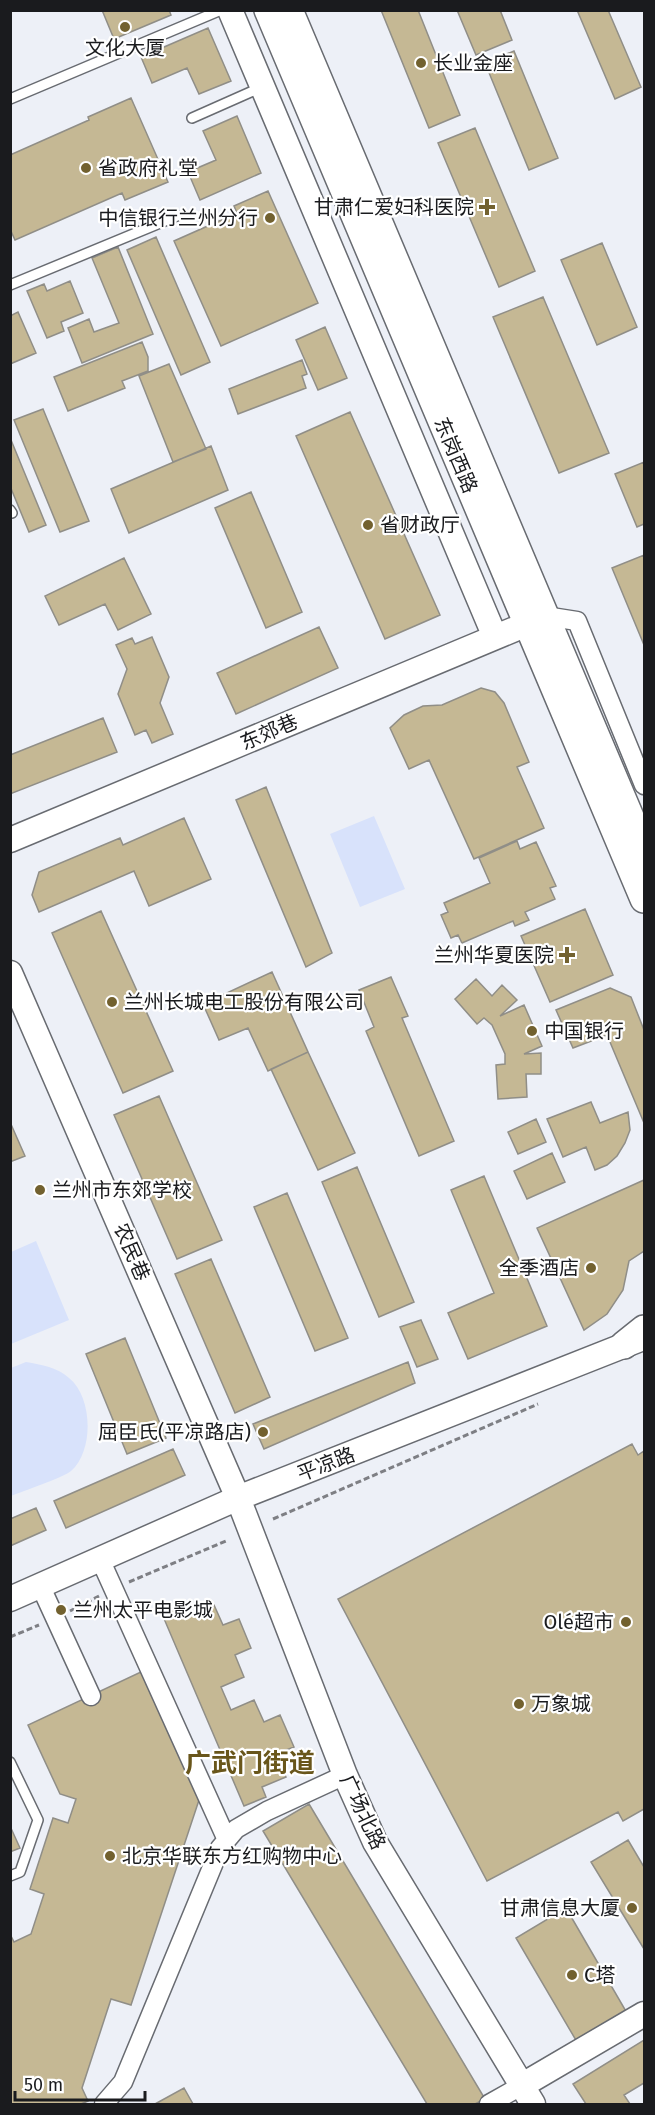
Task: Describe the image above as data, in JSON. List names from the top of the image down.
{
  "streets": {
    "main road": ["东岗西路"],
    "street": [
      "东郊巷",
      "农民巷",
      "平凉路",
      "广场北路"
    ]
  },
  "crossings": [
    ["东岗西路", "东郊巷"],
    ["农民巷", "平凉路"],
    ["农民巷", "广场北路"],
    ["平凉路", "广场北路"]
  ],
  "districts": ["广武门街道"],
  "places": {
    "other": [
      "文化大厦",
      "长业金座",
      "省政府礼堂",
      "中信银行兰州分行",
      "省财政厅",
      "兰州长城电工股份有限公司",
      "中国银行",
      "兰州市东郊学校",
      "全季酒店",
      "屈臣氏(平凉路店)",
      "兰州太平电影城",
      "Olé超市",
      "万象城",
      "北京华联东方红购物中心",
      "甘肃信息大厦",
      "C塔"
    ],
    "health": ["甘肃仁爱妇科医院", "兰州华夏医院"]
  },
  "scale_bar": "50 m"
}
